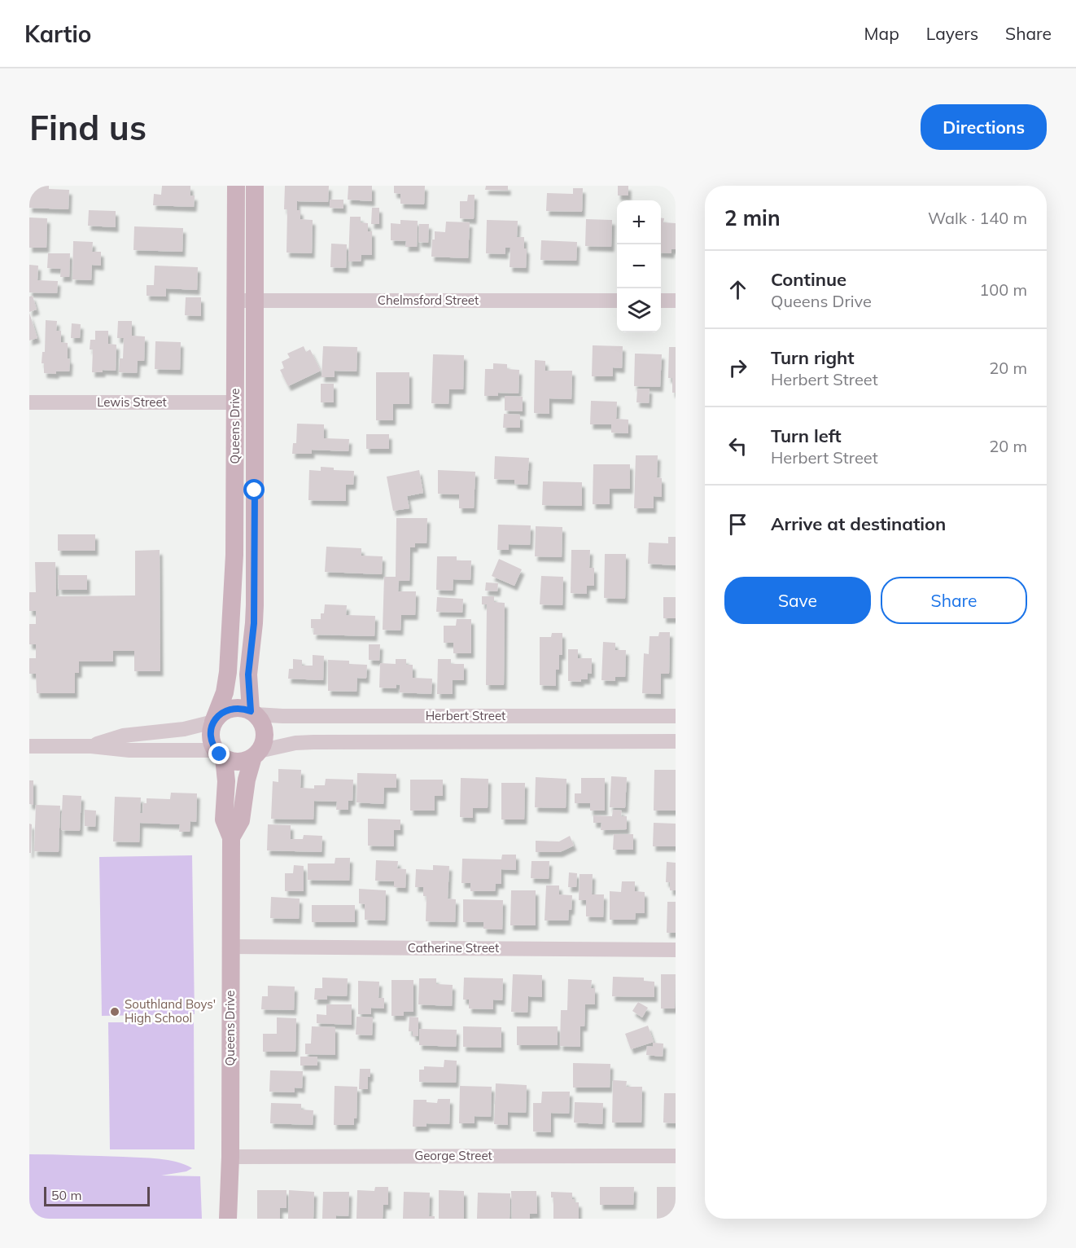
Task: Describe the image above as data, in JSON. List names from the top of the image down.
{
  "streets": {
    "main road": ["Queens Drive", "Herbert Street"],
    "street": [
      "Chelmsford Street",
      "Lewis Street",
      "Catherine Street",
      "George Street"
    ]
  },
  "crossings": [
    ["Chelmsford Street", "Queens Drive"],
    ["Lewis Street", "Queens Drive"],
    ["Queens Drive", "Herbert Street"],
    ["Queens Drive", "Catherine Street"],
    ["Queens Drive", "George Street"]
  ],
  "places": ["Southland Boys' High School"],
  "scale_bar": "50 m",
  "page": {
    "header": "Kartio",
    "nav": ["Map", "Layers", "Share"],
    "buttons": [
      "Directions",
      ["Save", "Share"]
    ],
    "title": "Find us",
    "heading": ["2 min", "Walk · 140 m"],
    "map_buttons": ["+", "−"],
    "list": [
      ["Continue", "Queens Drive", "100 m"],
      ["Turn right", "Herbert Street", "20 m"],
      ["Turn left", "Herbert Street", "20 m"],
      "Arrive at destination"
    ],
    "scale": "50 m"
  }
}
